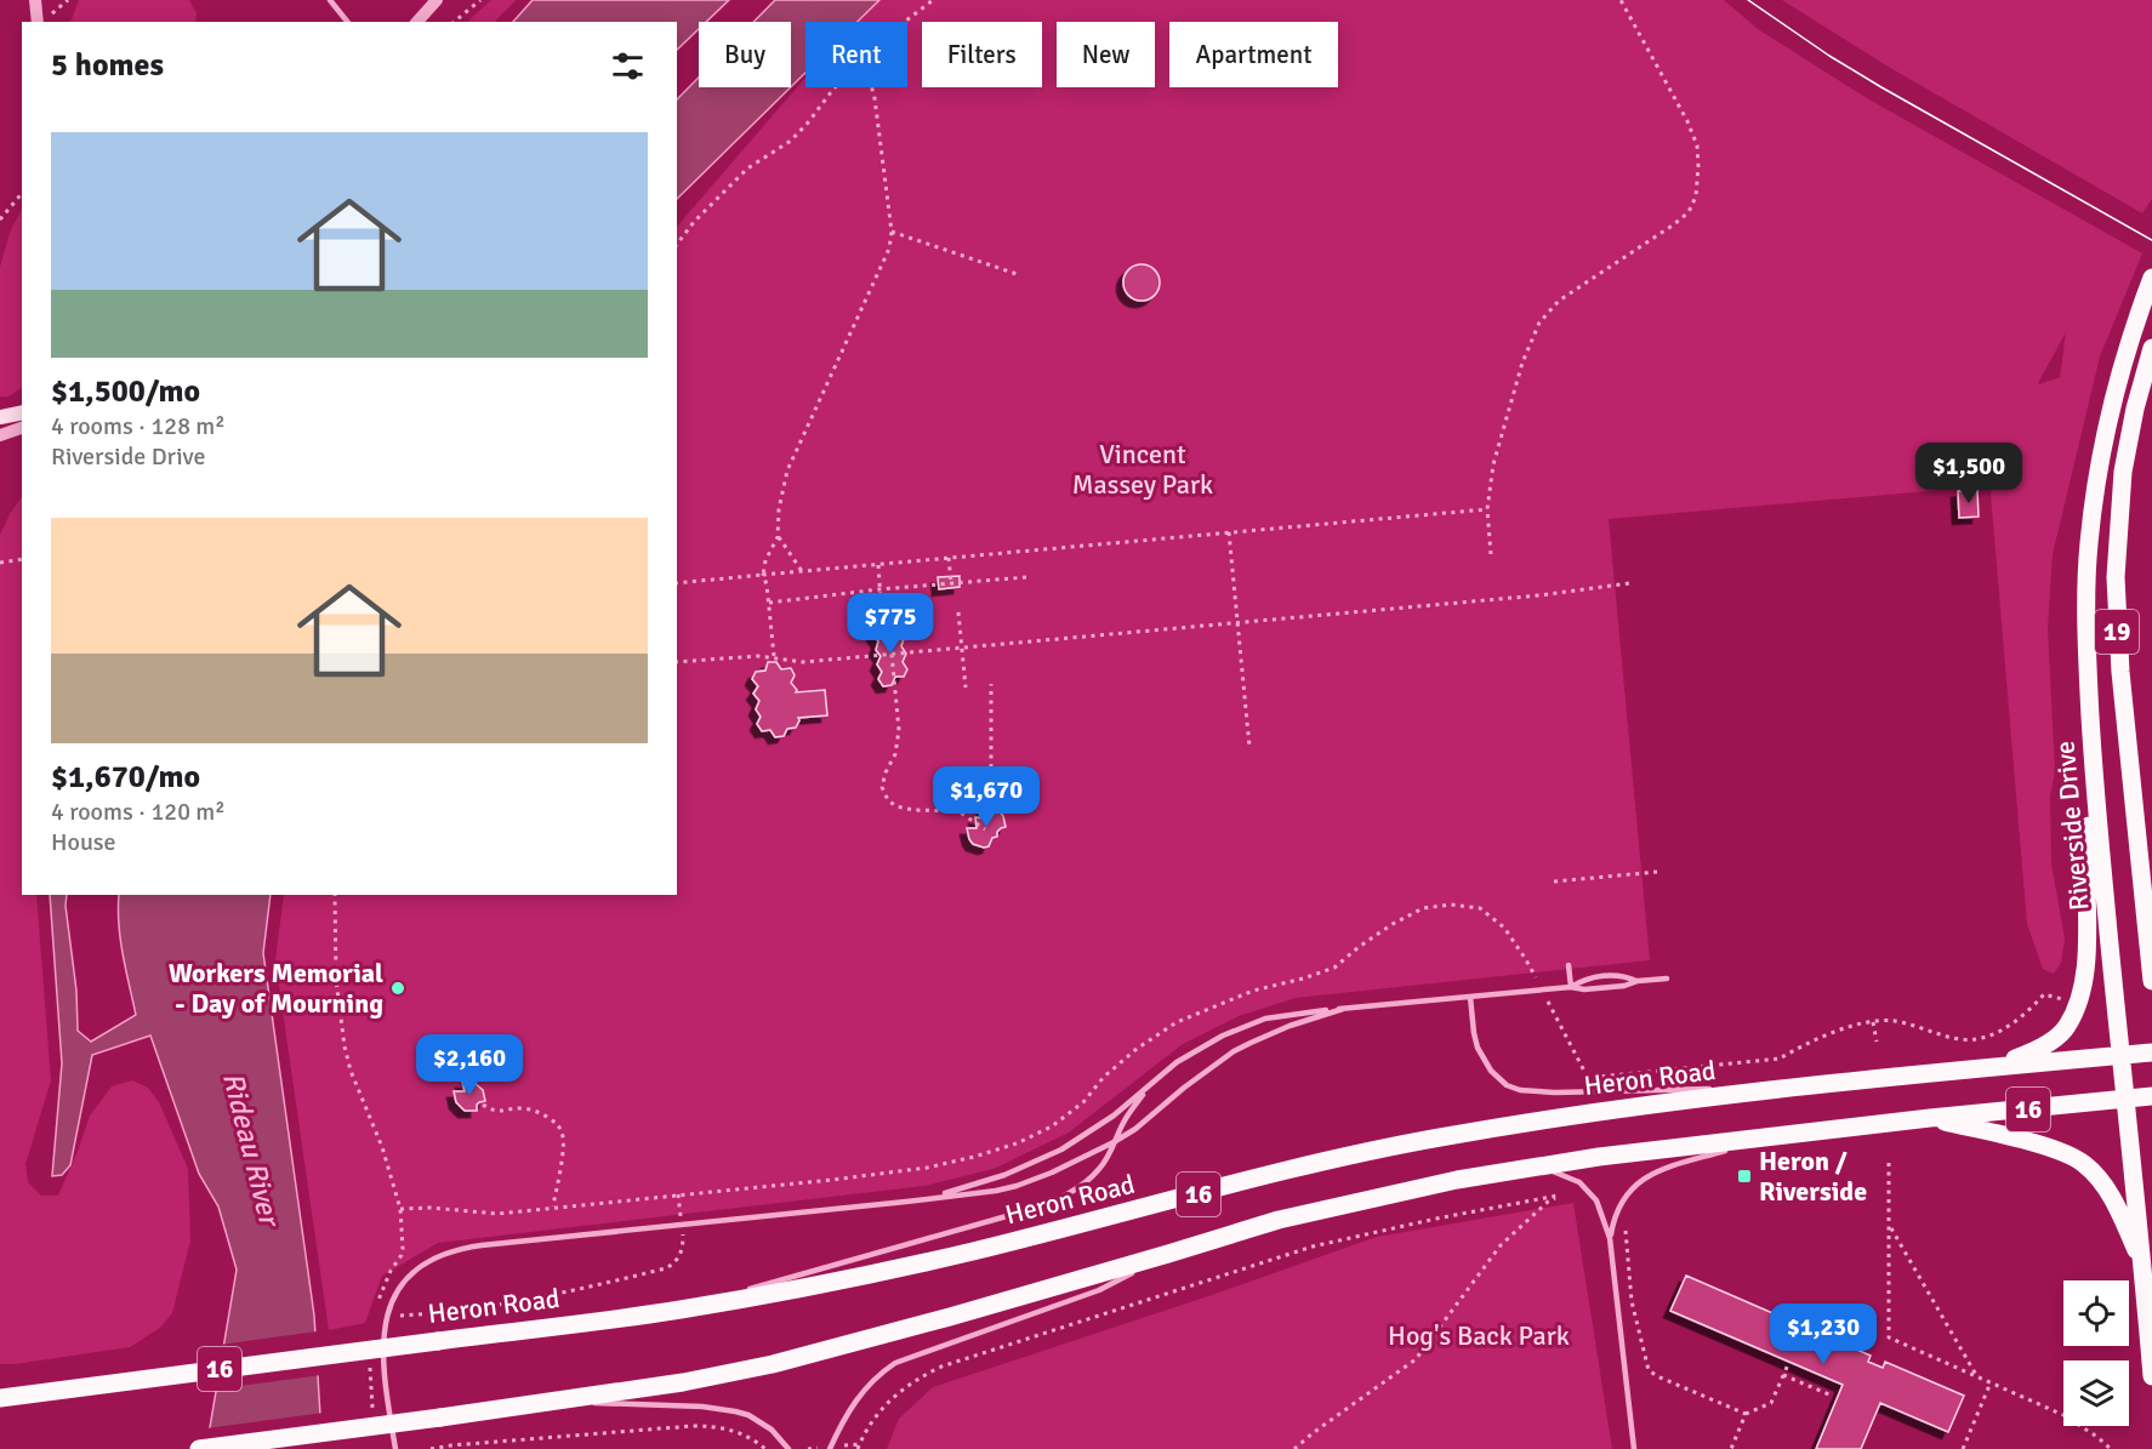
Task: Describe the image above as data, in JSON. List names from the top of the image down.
{
  "streets": {
    "main road": [
      "19",
      "Riverside Drive",
      "Heron Road",
      "16"
    ]
  },
  "crossings": [
    ["Riverside Drive", "Heron Road"],
    ["Riverside Drive", "16"]
  ],
  "water": ["Rideau River"],
  "parks": ["Vincent Massey Park", "Hog's Back Park"],
  "places": {
    "other": ["Workers Memorial - Day of Mourning"],
    "transit": ["Heron / Riverside"]
  },
  "page": {
    "chip": [
      "Buy",
      "Rent",
      "Filters",
      "New",
      "Apartment"
    ],
    "heading": "5 homes",
    "list": [
      {
        "name": "$1,500/mo",
        "note": "4 rooms · 128 m² · Riverside Drive"
      },
      {
        "name": "$1,670/mo",
        "note": "4 rooms · 120 m² · House"
      }
    ],
    "price": [
      "$1,500",
      "$775",
      "$1,670",
      "$2,160",
      "$1,230"
    ]
  }
}
